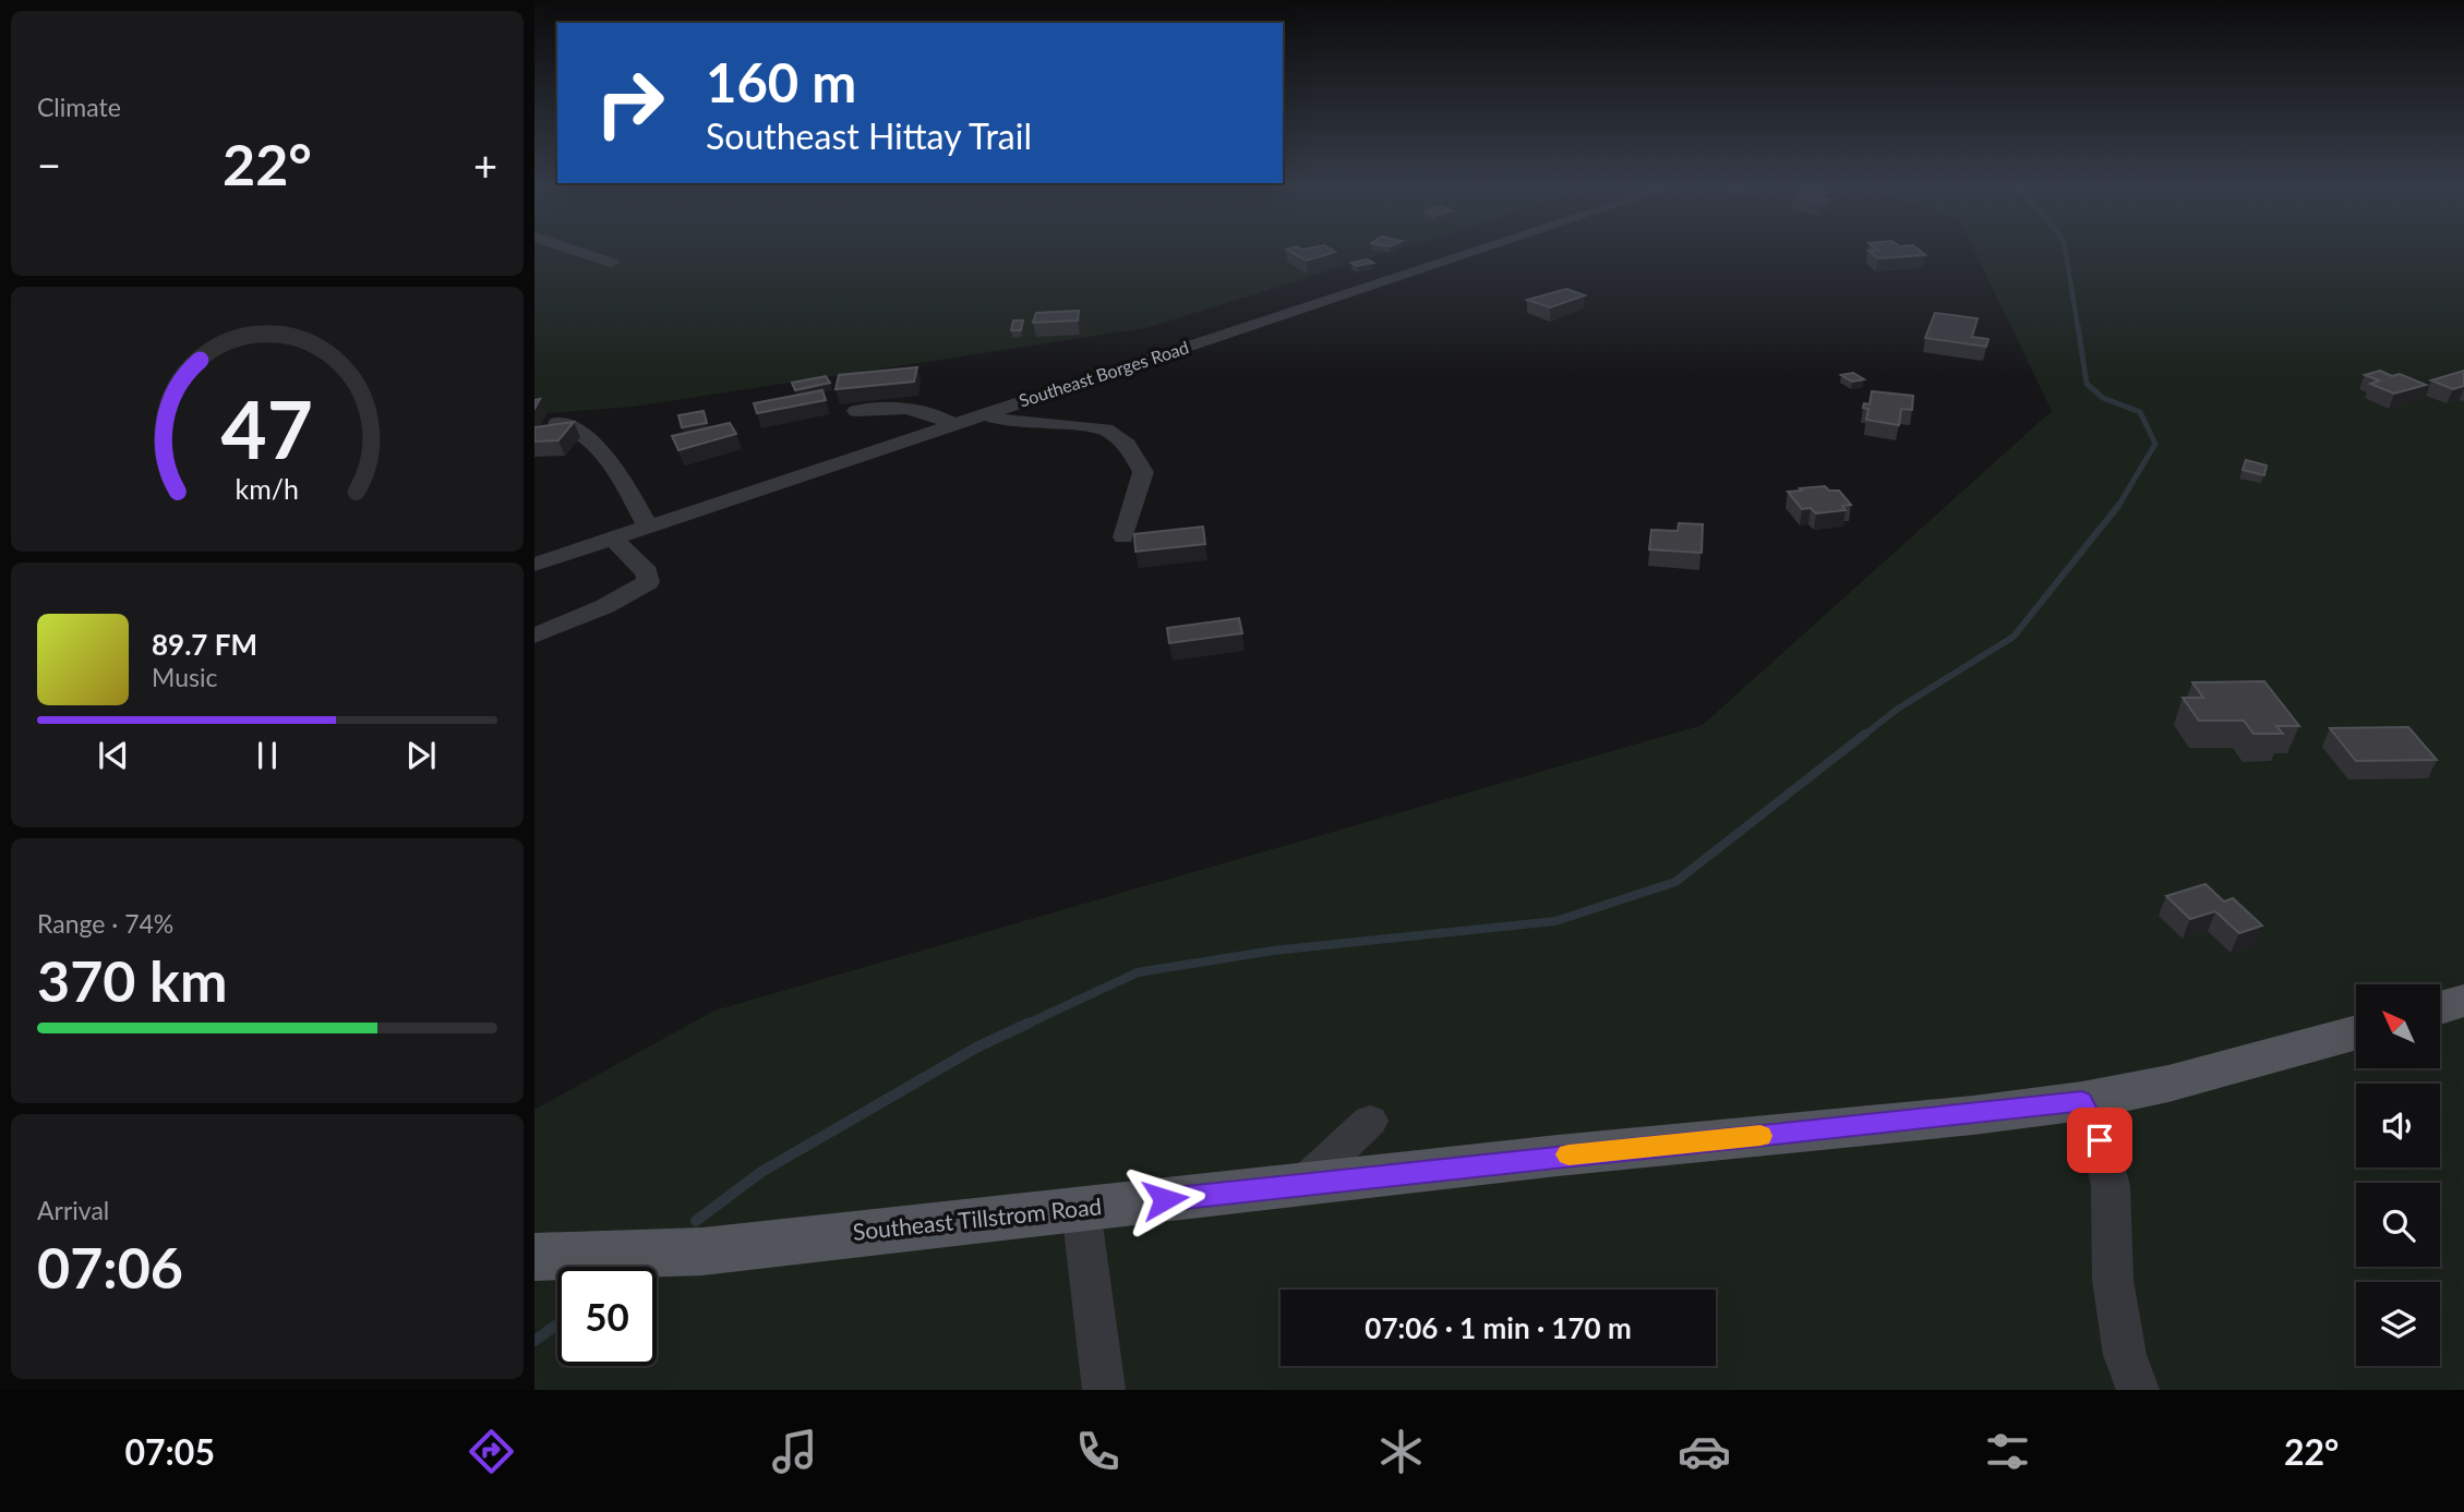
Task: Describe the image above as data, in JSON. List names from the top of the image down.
{
  "streets": {
    "main road": ["Southeast Tillstrom Road"],
    "street": ["Southeast Borges Road"]
  },
  "north": "top left",
  "page": {
    "tile": [
      "Climate",
      ["Range · 74%", "370 km"],
      ["Arrival", "07:06"]
    ],
    "turn": ["160 m", "Southeast Hittay Trail"],
    "heat": ["−", "22°", "+"],
    "song": ["89.7 FM", "Music"],
    "limit": "50",
    "trip": "07:06 · 1 min · 170 m",
    "tabs": ["07:05", "22°"],
    "gauge": ["47", "km/h"]
  }
}
